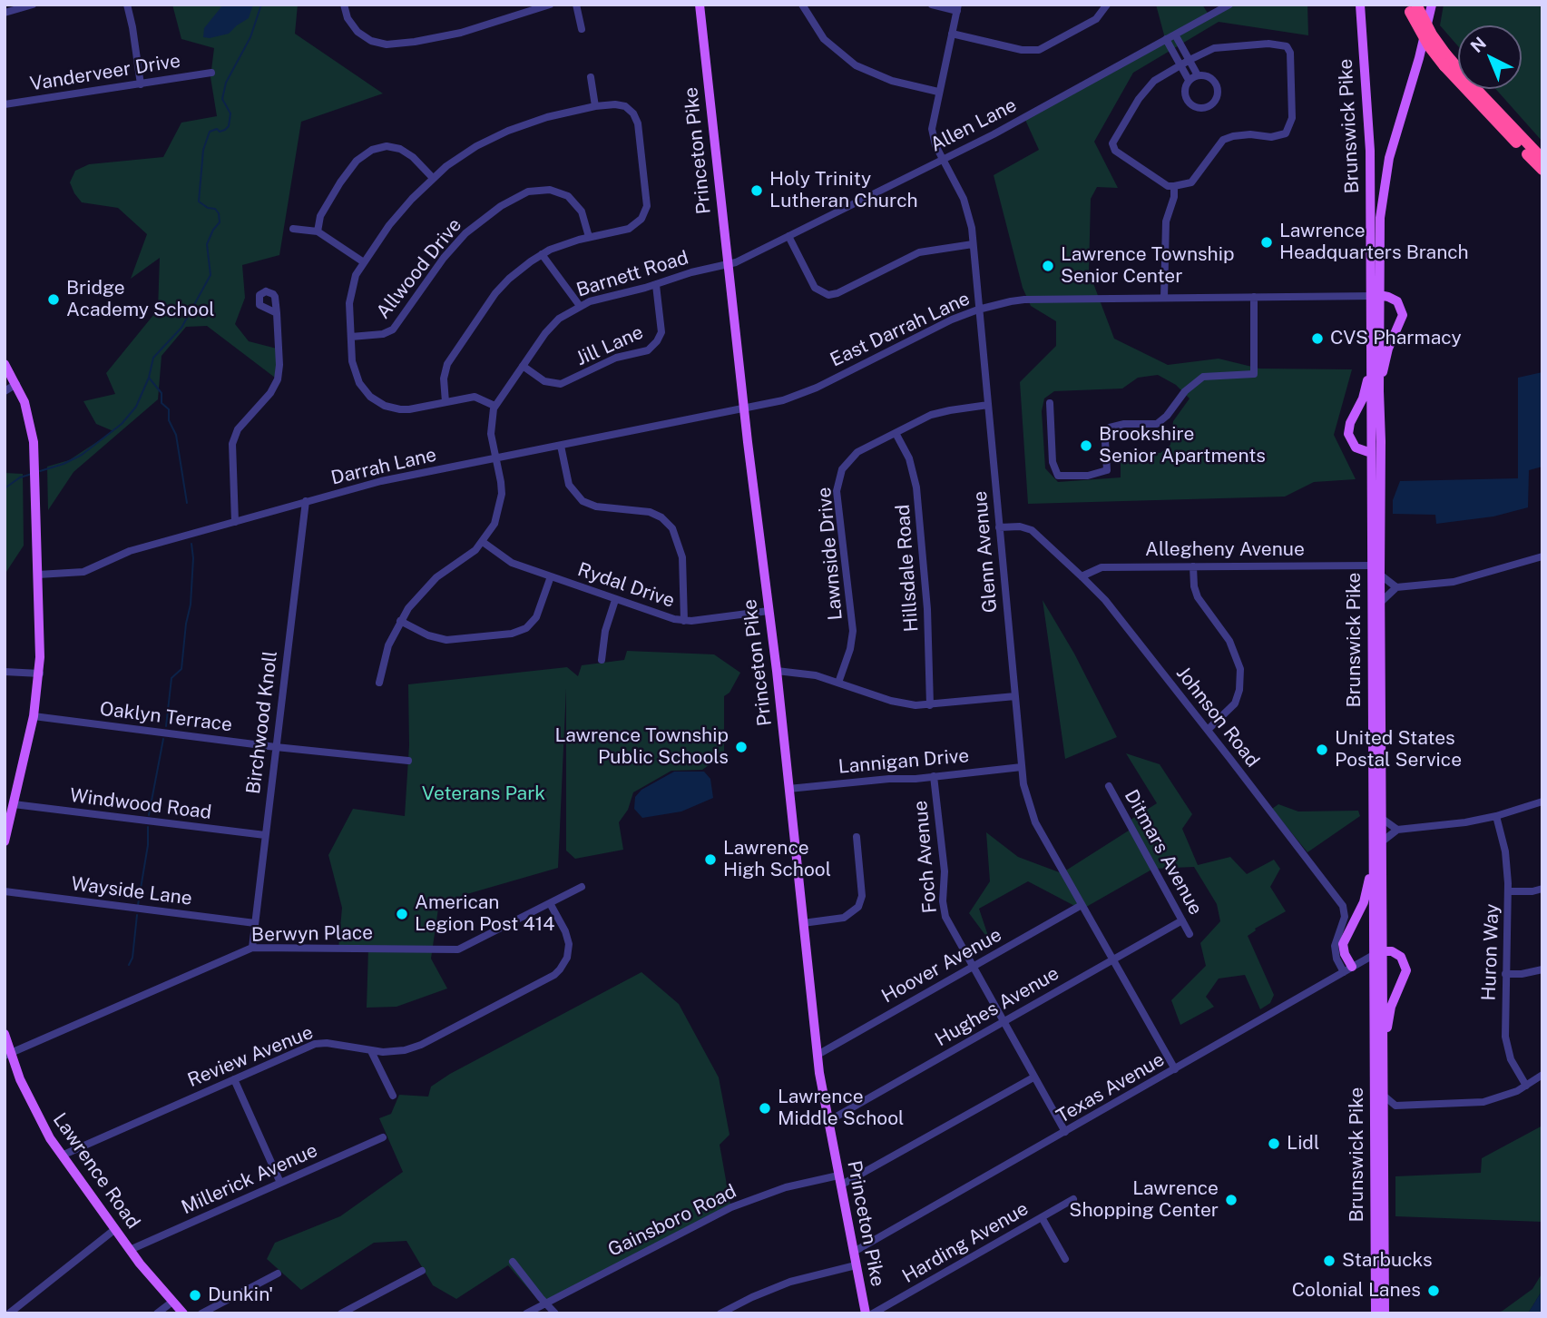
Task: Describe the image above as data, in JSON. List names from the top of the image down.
{
  "streets": {
    "main road": ["Brunswick Pike", "Princeton Pike", "Lawrence Road"],
    "street": [
      "Vanderveer Drive",
      "Allen Lane",
      "Allwood Drive",
      "Barnett Road",
      "East Darrah Lane",
      "Jill Lane",
      "Darrah Lane",
      "Allegheny Avenue",
      "Glenn Avenue",
      "Lawnside Drive",
      "Hillsdale Road",
      "Rydal Drive",
      "Oaklyn Terrace",
      "Johnson Road",
      "Birchwood Knoll",
      "Lannigan Drive",
      "Windwood Road",
      "Ditmars Avenue",
      "Foch Avenue",
      "Wayside Lane",
      "Berwyn Place",
      "Huron Way",
      "Hoover Avenue",
      "Hughes Avenue",
      "Review Avenue",
      "Texas Avenue",
      "Millerick Avenue",
      "Gainsboro Road",
      "Harding Avenue"
    ]
  },
  "crossings": [
    ["Allen Lane", "Princeton Pike"],
    ["Allen Lane", "Barnett Road"],
    ["Allen Lane", "Glenn Avenue"],
    ["Brunswick Pike", "East Darrah Lane"],
    ["Brunswick Pike", "Allegheny Avenue"],
    ["Brunswick Pike", "Texas Avenue"],
    ["Princeton Pike", "Barnett Road"],
    ["Princeton Pike", "East Darrah Lane"],
    ["Princeton Pike", "Darrah Lane"],
    ["Princeton Pike", "Rydal Drive"],
    ["Princeton Pike", "Lannigan Drive"],
    ["Princeton Pike", "Hoover Avenue"],
    ["Princeton Pike", "Hughes Avenue"],
    ["Princeton Pike", "Texas Avenue"],
    ["Princeton Pike", "Gainsboro Road"],
    ["Barnett Road", "Jill Lane"],
    ["East Darrah Lane", "Darrah Lane"],
    ["East Darrah Lane", "Glenn Avenue"],
    ["Darrah Lane", "Birchwood Knoll"],
    ["Allegheny Avenue", "Johnson Road"],
    ["Glenn Avenue", "Lawnside Drive"],
    ["Glenn Avenue", "Johnson Road"],
    ["Glenn Avenue", "Lannigan Drive"],
    ["Glenn Avenue", "Hoover Avenue"],
    ["Glenn Avenue", "Hughes Avenue"],
    ["Glenn Avenue", "Texas Avenue"],
    ["Lawnside Drive", "Hillsdale Road"],
    ["Oaklyn Terrace", "Birchwood Knoll"],
    ["Johnson Road", "Texas Avenue"],
    ["Birchwood Knoll", "Windwood Road"],
    ["Birchwood Knoll", "Wayside Lane"],
    ["Birchwood Knoll", "Berwyn Place"],
    ["Lannigan Drive", "Foch Avenue"],
    ["Ditmars Avenue", "Hughes Avenue"],
    ["Foch Avenue", "Hoover Avenue"],
    ["Foch Avenue", "Hughes Avenue"],
    ["Foch Avenue", "Texas Avenue"],
    ["Berwyn Place", "Review Avenue"],
    ["Berwyn Place", "Lawrence Road"],
    ["Review Avenue", "Lawrence Road"],
    ["Lawrence Road", "Millerick Avenue"]
  ],
  "parks": ["Veterans Park"],
  "places": [
    "Holy Trinity Lutheran Church",
    "Lawrence Headquarters Branch",
    "Lawrence Township Senior Center",
    "Bridge Academy School",
    "CVS Pharmacy",
    "Brookshire Senior Apartments",
    "Lawrence Township Public Schools",
    "United States Postal Service",
    "Lawrence High School",
    "American Legion Post 414",
    "Lawrence Middle School",
    "Lidl",
    "Lawrence Shopping Center",
    "Starbucks",
    "Colonial Lanes",
    "Dunkin'"
  ],
  "north": "top left"
}
